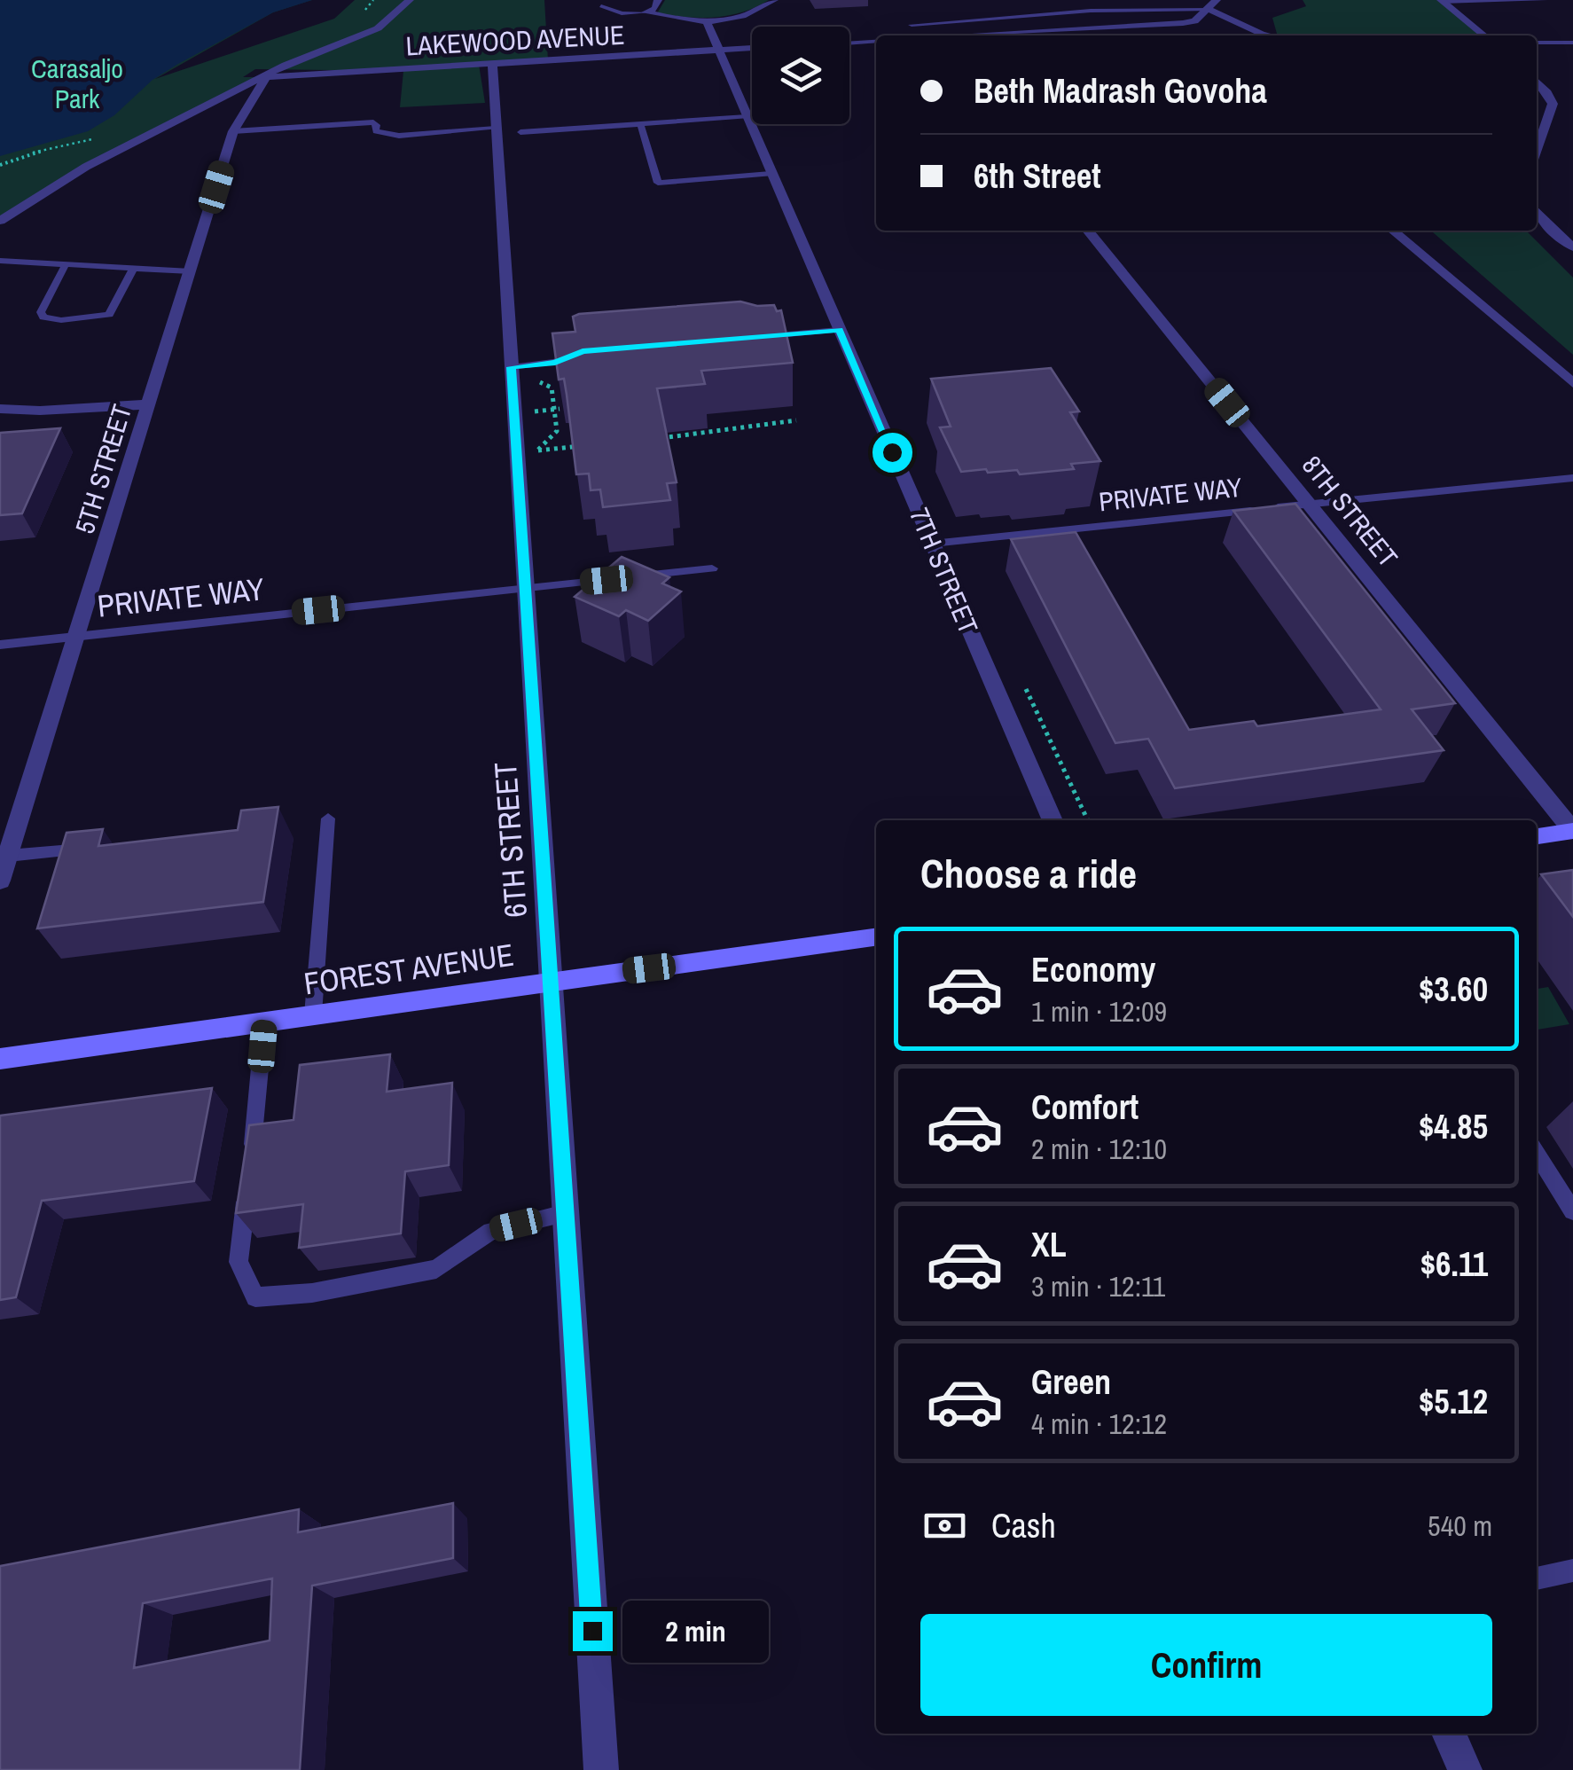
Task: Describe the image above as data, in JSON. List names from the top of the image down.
{
  "streets": {
    "street": [
      "LAKEWOOD AVENUE",
      "5TH STREET",
      "8TH STREET",
      "7TH STREET",
      "6TH STREET",
      "FOREST AVENUE"
    ],
    "lane": ["PRIVATE WAY"]
  },
  "crossings": [
    ["LAKEWOOD AVENUE", "5TH STREET"],
    ["LAKEWOOD AVENUE", "7TH STREET"],
    ["LAKEWOOD AVENUE", "6TH STREET"],
    ["5TH STREET", "PRIVATE WAY"],
    ["PRIVATE WAY", "8TH STREET"],
    ["PRIVATE WAY", "7TH STREET"],
    ["PRIVATE WAY", "6TH STREET"],
    ["6TH STREET", "FOREST AVENUE"]
  ],
  "parks": ["Carasaljo Park"],
  "page": {
    "banner": ["Beth Madrash Govoha", "6th Street"],
    "heading": "Choose a ride",
    "list": [
      {
        "name": "Economy",
        "note": "1 min · 12:09",
        "value": "$3.60"
      },
      {
        "name": "Comfort",
        "note": "2 min · 12:10",
        "value": "$4.85"
      },
      {
        "name": "XL",
        "note": "3 min · 12:11",
        "value": "$6.11"
      },
      {
        "name": "Green",
        "note": "4 min · 12:12",
        "value": "$5.12"
      }
    ],
    "pay": ["Cash", "540 m"],
    "buttons": "Confirm",
    "bubble": "2 min"
  }
}
